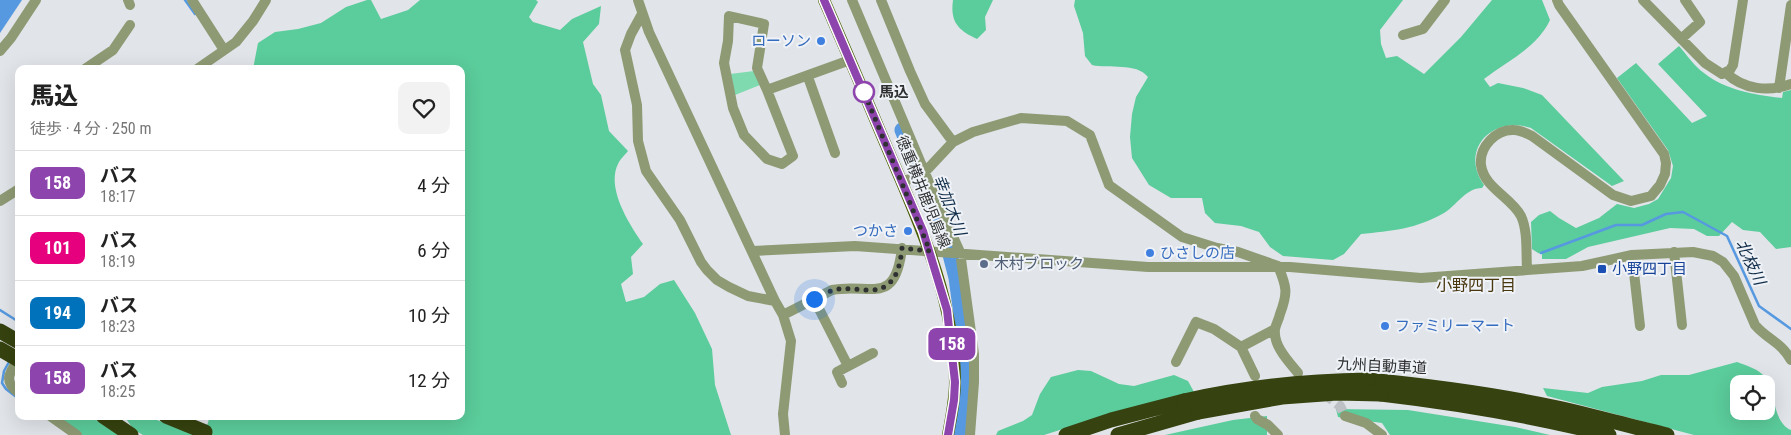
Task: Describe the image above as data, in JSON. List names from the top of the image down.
{
  "streets": {
    "highway": ["九州自動車道"],
    "main road": ["徳重横井鹿児島線"]
  },
  "districts": ["小野四丁目"],
  "water": ["幸加木川", "北枝川"],
  "places": {
    "other": [
      "ローソン",
      "馬込",
      "つかさ",
      "ひさしの店",
      "木村ブロック",
      "ファミリーマート"
    ],
    "transit": ["小野四丁目"]
  },
  "lines": ["bus line 158"],
  "page": {
    "on_map": "158",
    "heading": ["馬込", "徒歩 · 4 分 · 250 m"],
    "list": [
      {
        "mark": "158",
        "name": "バス",
        "note": "18:17",
        "value": "4 分"
      },
      {
        "mark": "101",
        "name": "バス",
        "note": "18:19",
        "value": "6 分"
      },
      {
        "mark": "194",
        "name": "バス",
        "note": "18:23",
        "value": "10 分"
      },
      {
        "mark": "158",
        "name": "バス",
        "note": "18:25",
        "value": "12 分"
      }
    ]
  }
}
